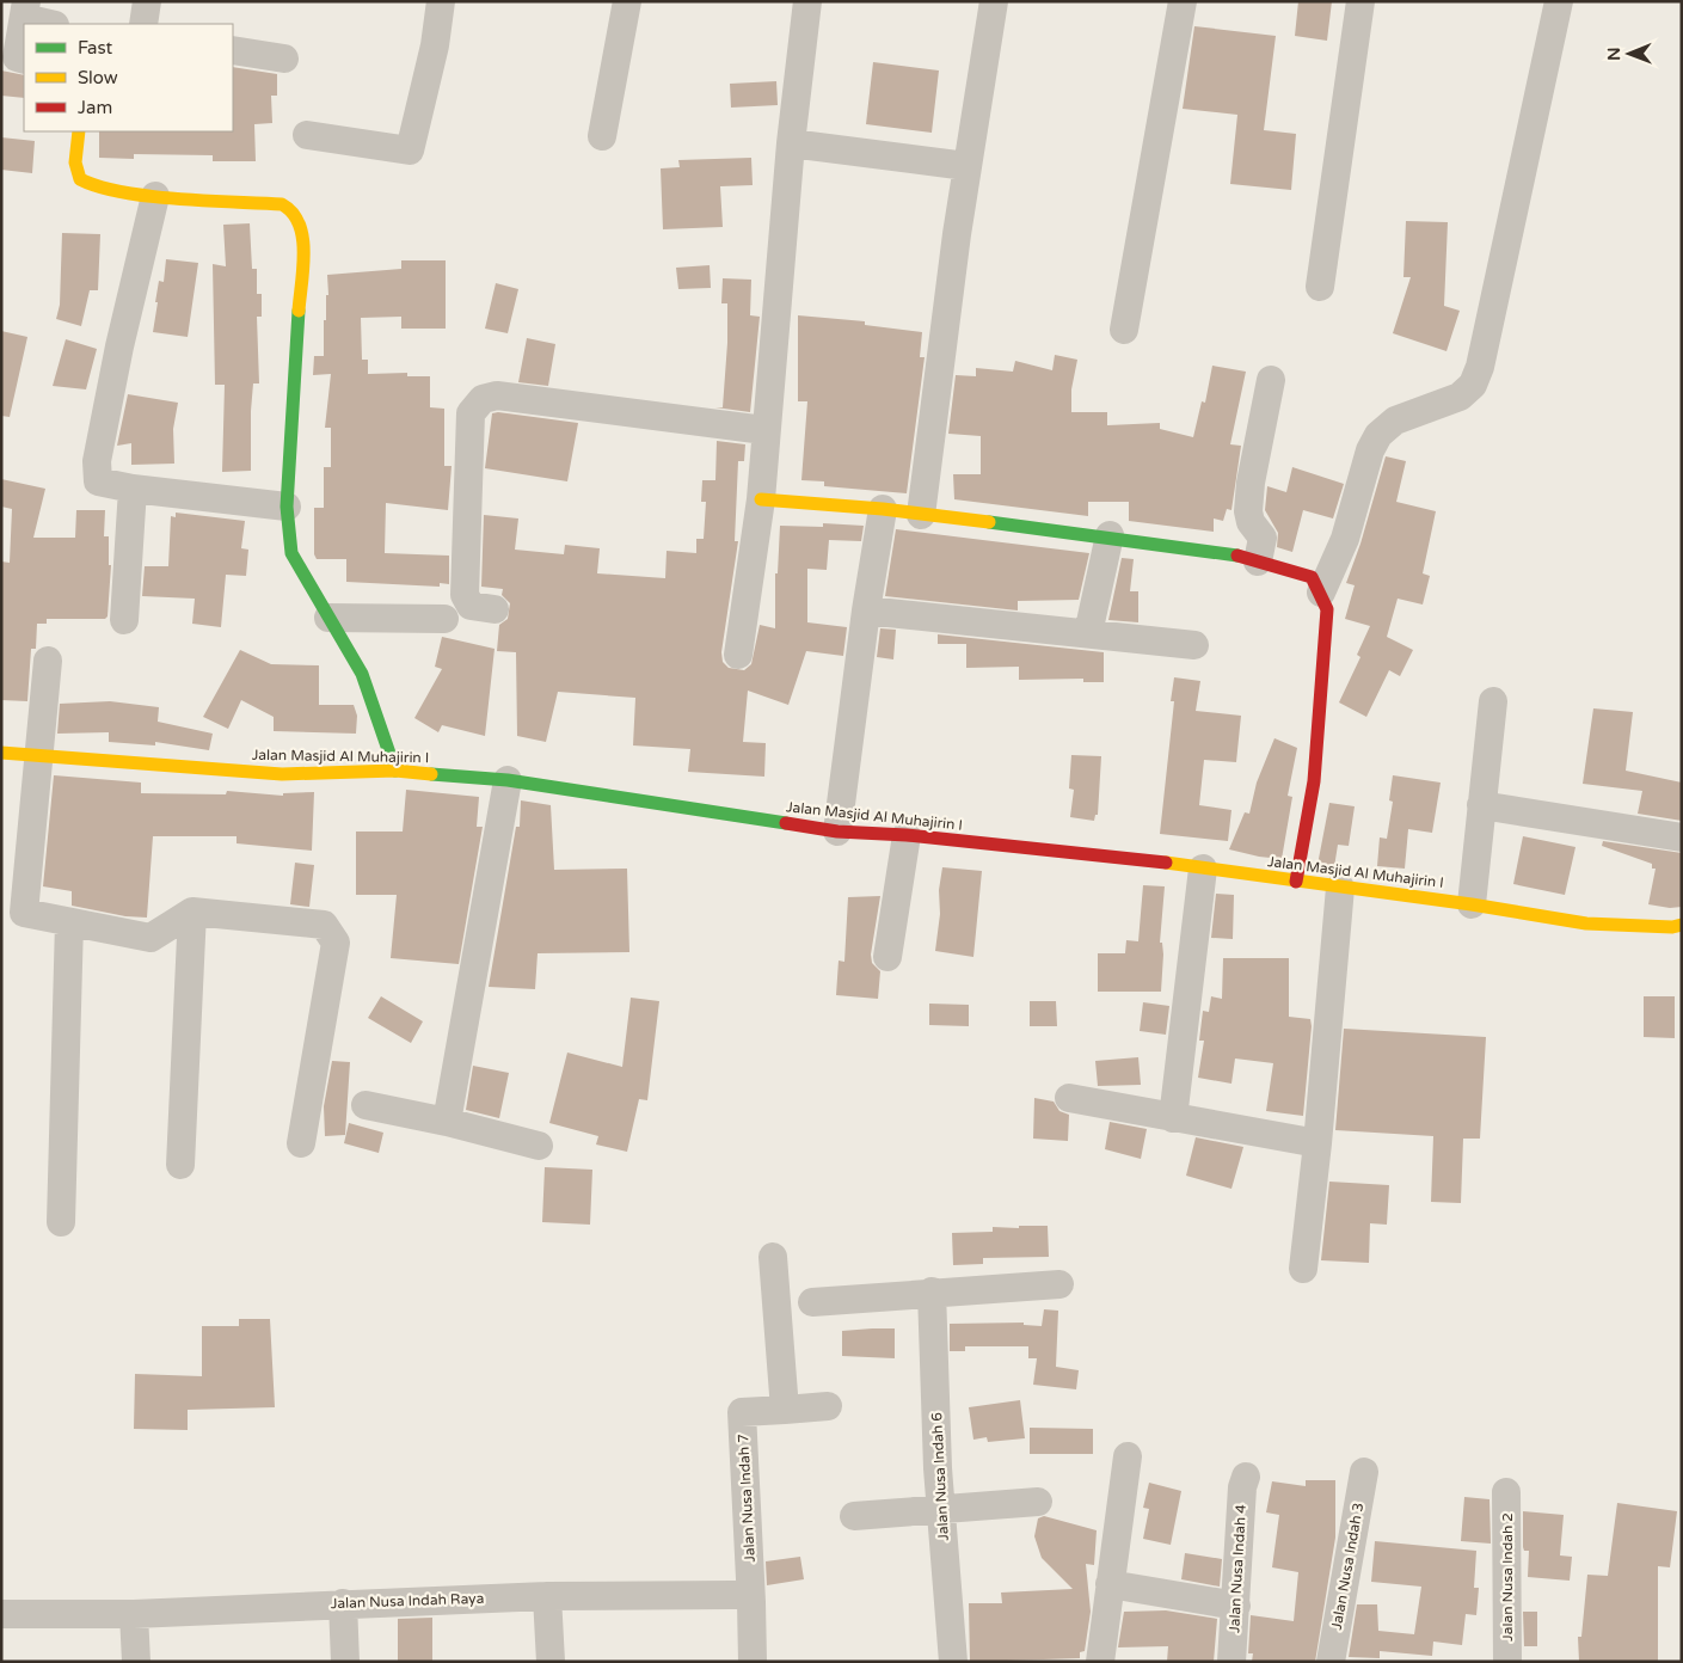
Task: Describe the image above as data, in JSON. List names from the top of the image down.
{
  "streets": {
    "street": [
      "Jalan Masjid Al Muhajirin I",
      "Jalan Nusa Indah 6",
      "Jalan Nusa Indah 7",
      "Jalan Nusa Indah 3",
      "Jalan Nusa Indah 4",
      "Jalan Nusa Indah 2",
      "Jalan Nusa Indah Raya"
    ]
  },
  "crossings": [
    ["Jalan Nusa Indah 7", "Jalan Nusa Indah Raya"]
  ],
  "legend": ["Fast", "Slow", "Jam"],
  "north": "left"
}
